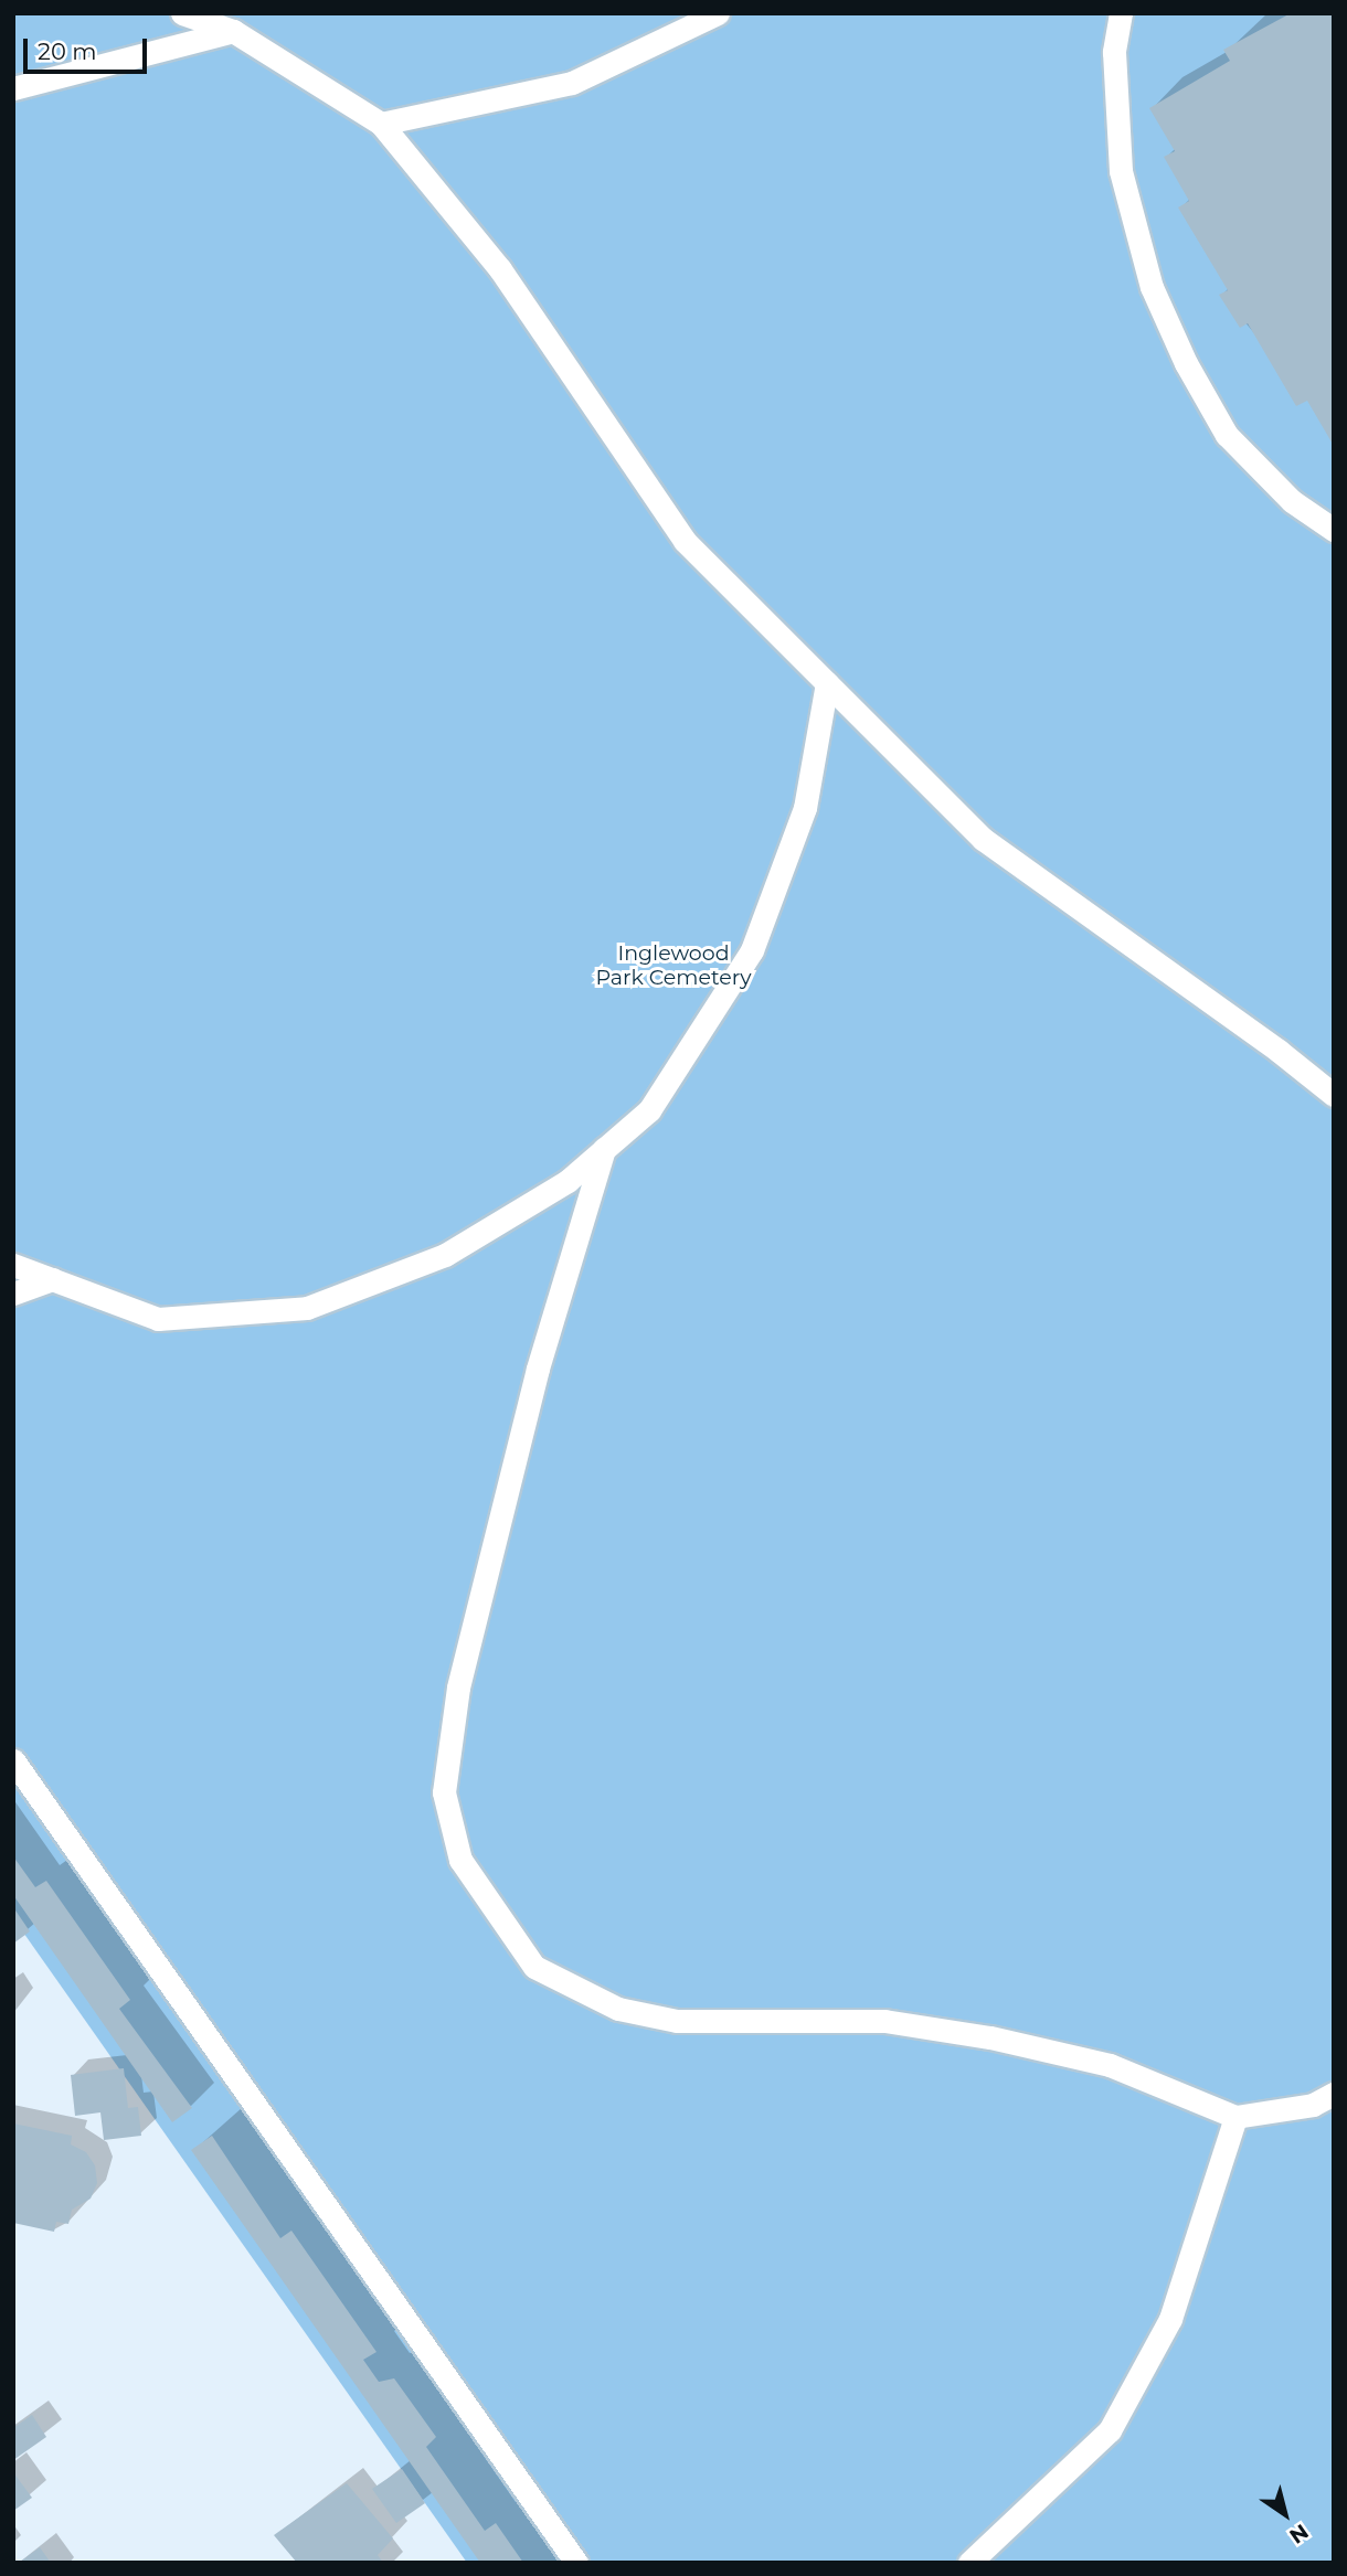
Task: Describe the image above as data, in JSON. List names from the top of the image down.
{
  "parks": ["Inglewood Park Cemetery"],
  "scale_bar": "20 m",
  "north": "bottom right"
}
